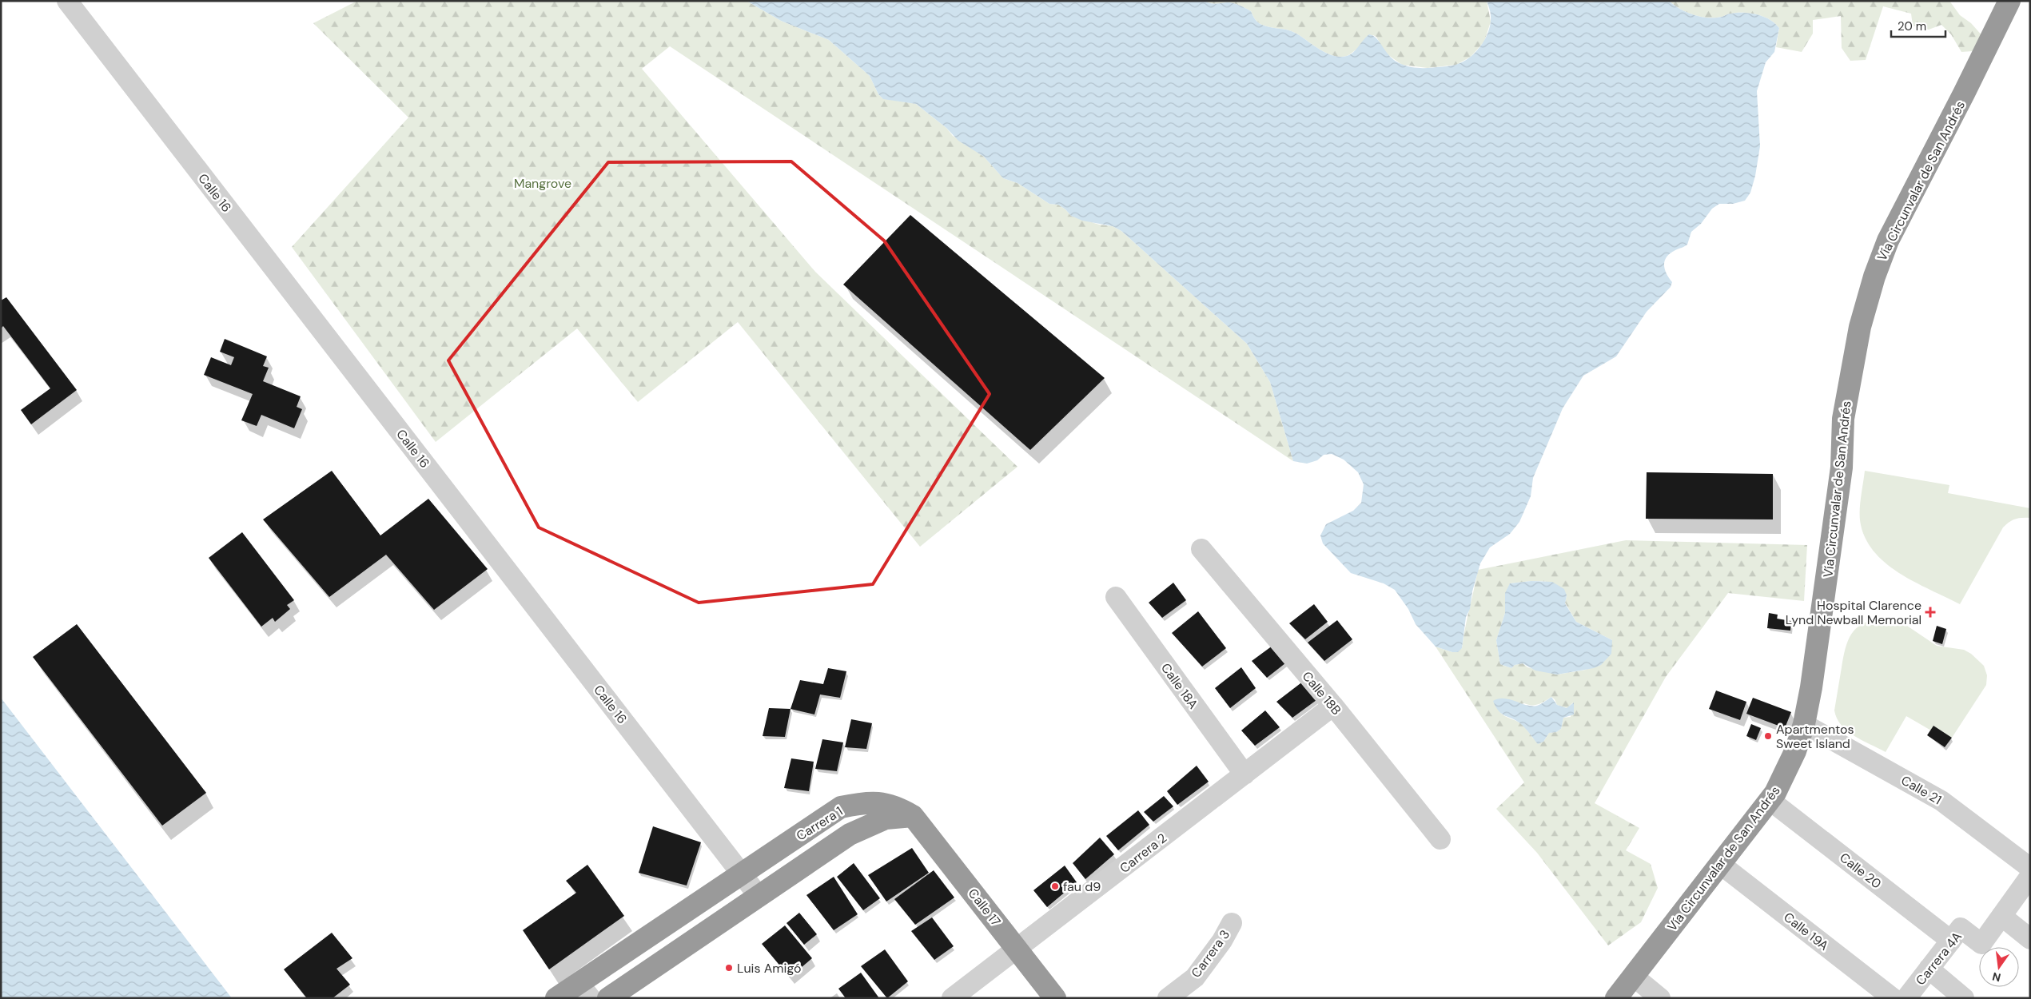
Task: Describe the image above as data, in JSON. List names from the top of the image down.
{
  "streets": {
    "highway": ["Vía Circunvalar de San Andrés", "Carrera 1", "Calle 17"],
    "street": [
      "Calle 16",
      "Calle 18A",
      "Calle 18B",
      "Calle 21",
      "Carrera 2",
      "Calle 20",
      "Calle 19A",
      "Carrera 3",
      "Carrera 4A"
    ]
  },
  "crossings": [
    ["Vía Circunvalar de San Andrés", "Calle 21"],
    ["Vía Circunvalar de San Andrés", "Calle 20"],
    ["Vía Circunvalar de San Andrés", "Calle 19A"],
    ["Calle 16", "Carrera 1"],
    ["Calle 18A", "Carrera 2"],
    ["Calle 18B", "Carrera 2"],
    ["Carrera 1", "Calle 17"],
    ["Carrera 2", "Calle 17"],
    ["Calle 20", "Carrera 4A"]
  ],
  "parks": ["Mangrove"],
  "places": {
    "health": ["Hospital Clarence Lynd Newball Memorial"],
    "other": ["Apartmentos Sweet Island", "fau d9", "Luis Amigó"]
  },
  "scale_bar": "20 m",
  "north": "bottom"
}
